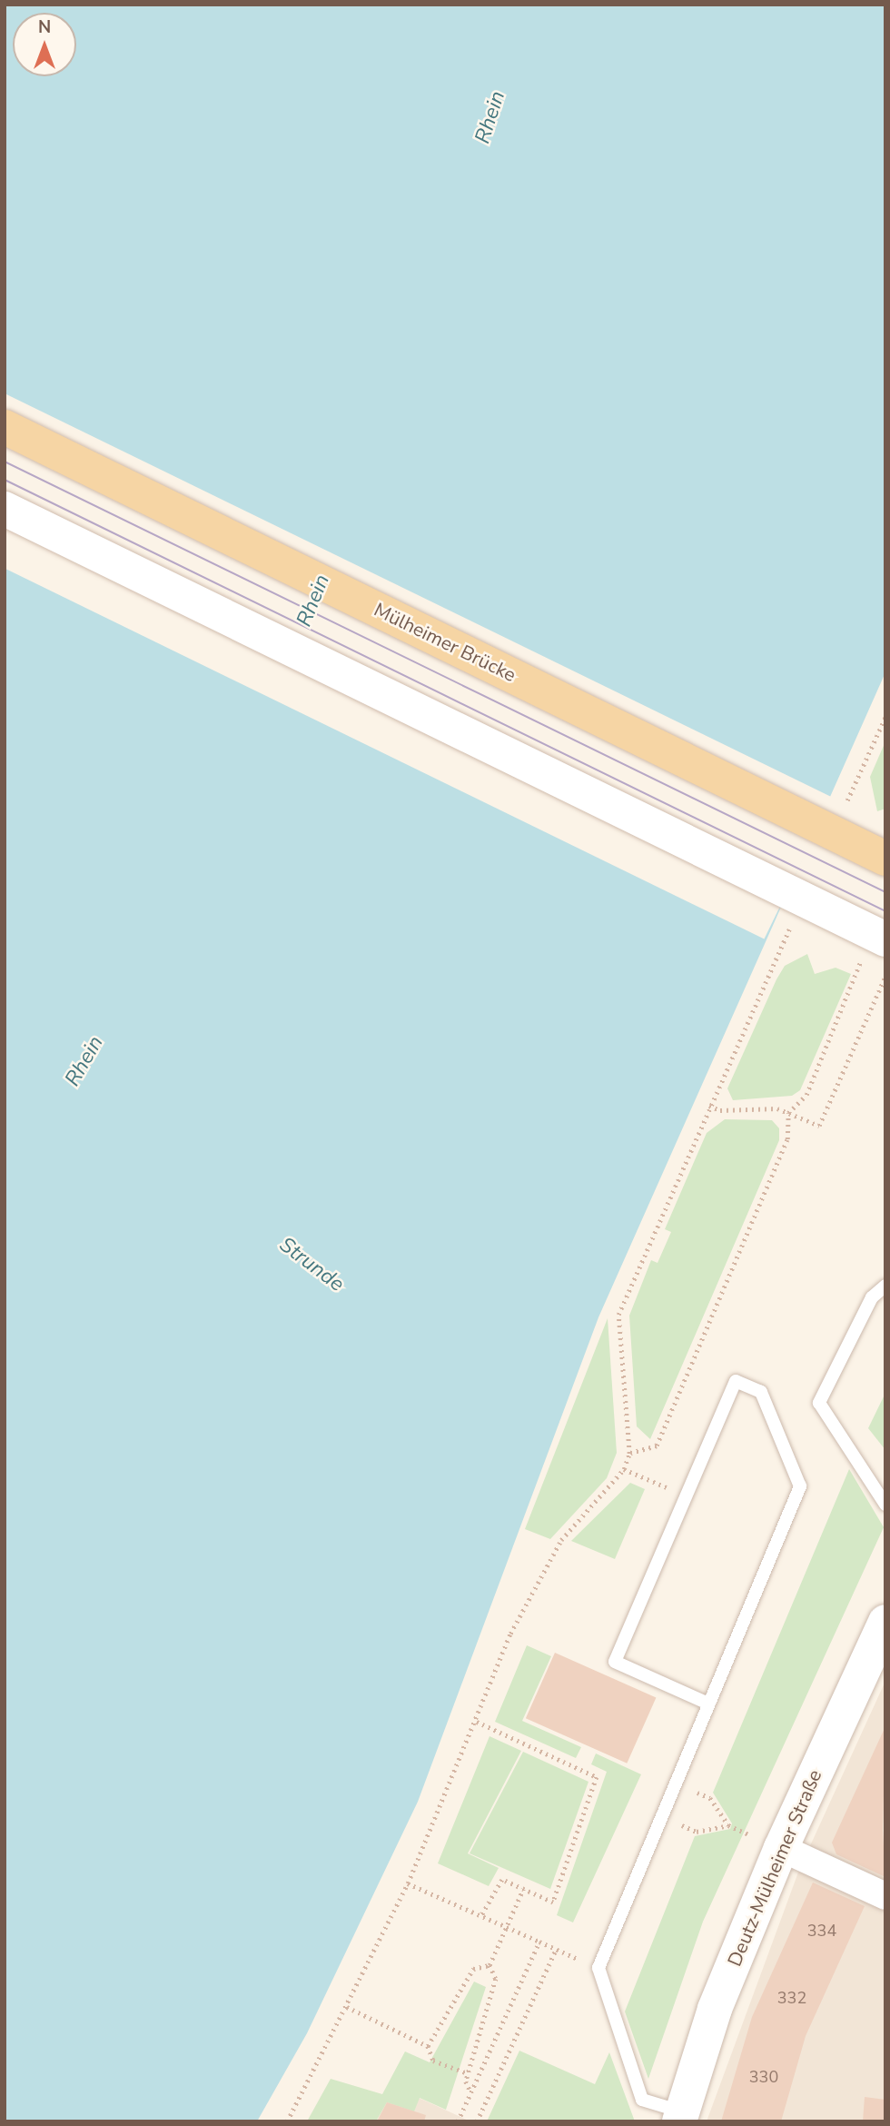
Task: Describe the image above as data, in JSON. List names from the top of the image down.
{
  "streets": {
    "main road": ["Mülheimer Brücke", "Deutz-Mülheimer Straße"]
  },
  "water": ["Rhein", "Strunde"],
  "house_numbers": ["334", "332", "330"],
  "north": "top"
}
